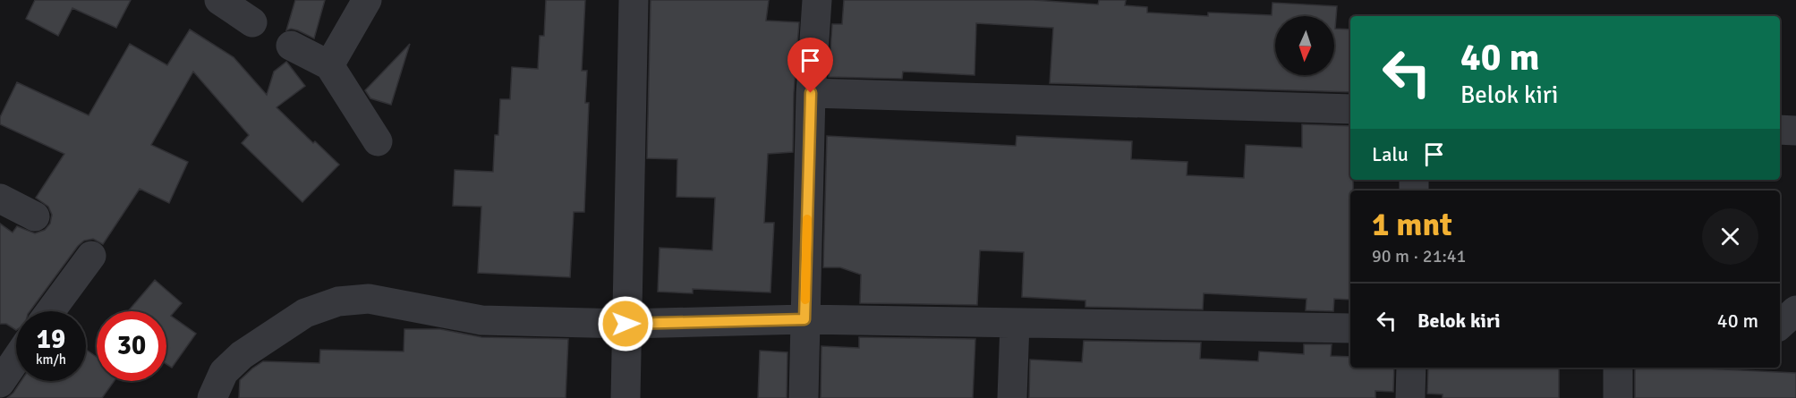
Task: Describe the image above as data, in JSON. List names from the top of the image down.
{
  "north": "bottom",
  "page": {
    "turn": ["40 m", "Belok kiri"],
    "then": "Lalu",
    "heading": ["1 mnt", "90 m · 21:41"],
    "list": [
      {
        "name": "Belok kiri",
        "value": "40 m"
      }
    ],
    "speed": "19 km/h",
    "limit": "30"
  }
}
